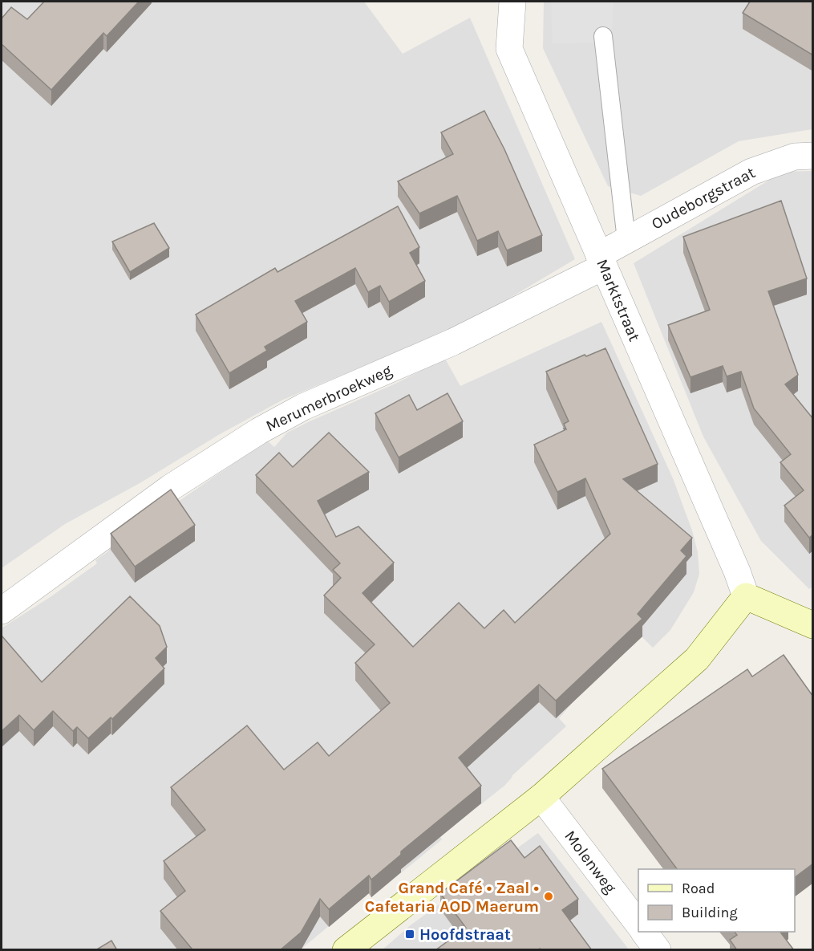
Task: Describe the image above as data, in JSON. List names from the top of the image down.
{
  "streets": {
    "street": [
      "Oudeborgstraat",
      "Marktstraat",
      "Merumerbroekweg",
      "Molenweg"
    ]
  },
  "crossings": [
    ["Oudeborgstraat", "Marktstraat"],
    ["Oudeborgstraat", "Merumerbroekweg"],
    ["Marktstraat", "Merumerbroekweg"]
  ],
  "places": {
    "other": ["Grand Café • Zaal • Cafetaria AOD Maerum"],
    "transit": ["Hoofdstraat"]
  },
  "legend": ["Road", "Building"]
}
